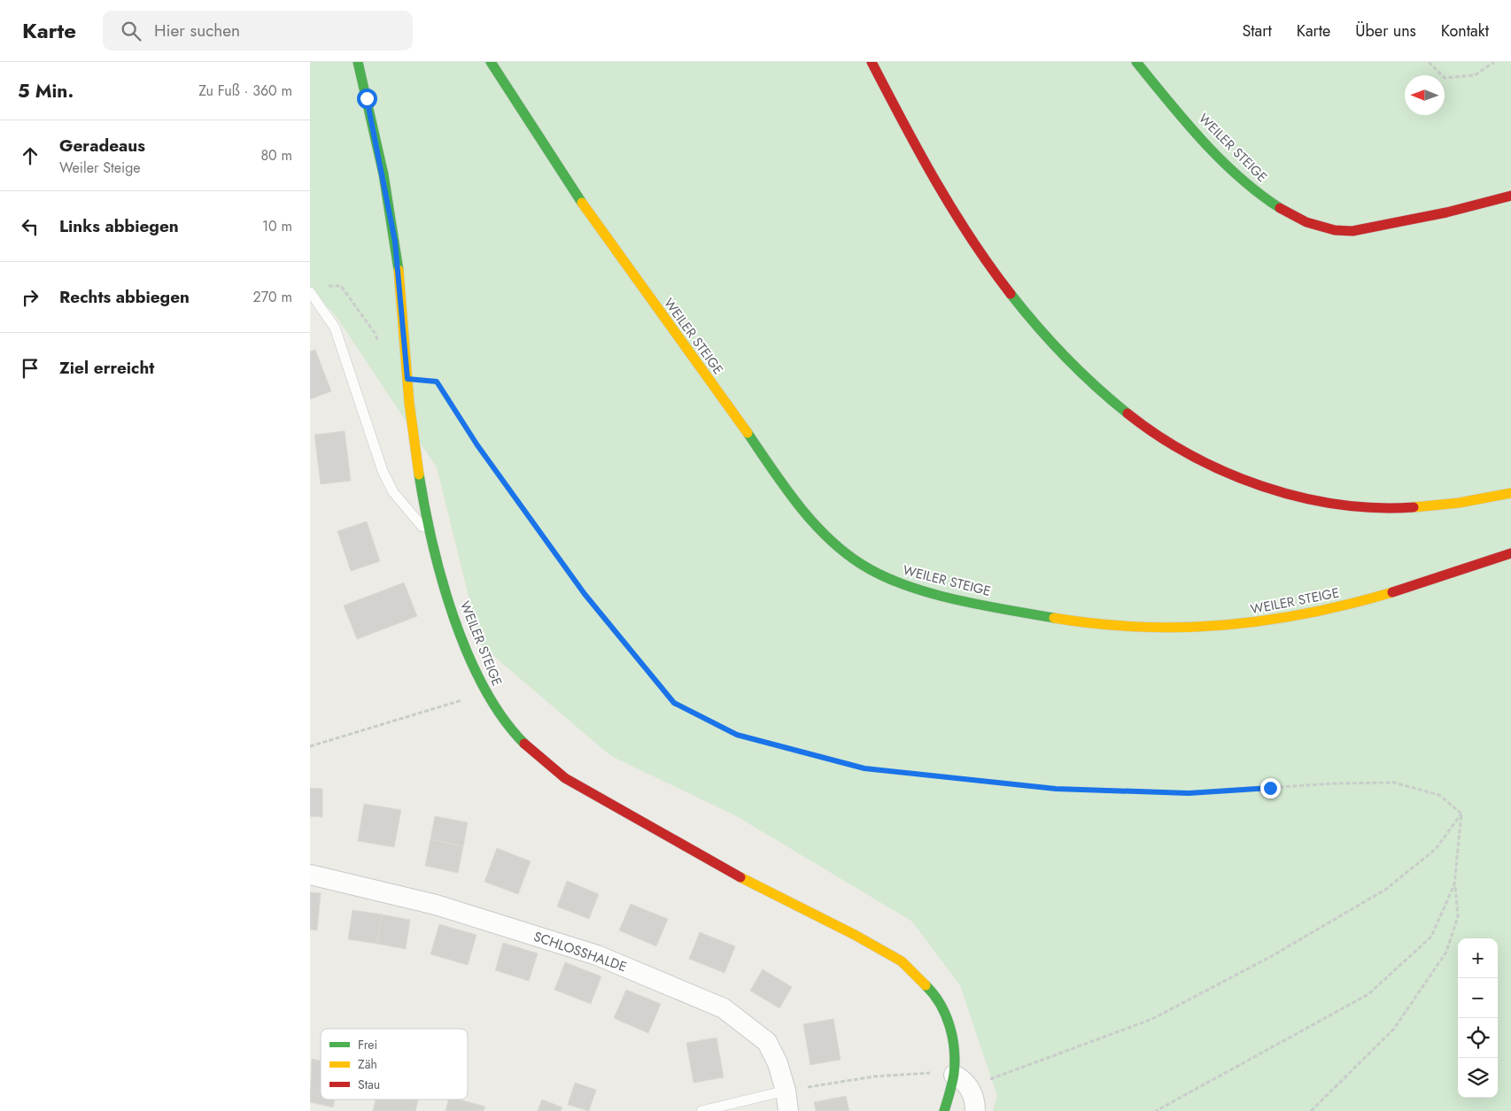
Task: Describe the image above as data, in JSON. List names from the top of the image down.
{
  "streets": {
    "street": ["WEILER STEIGE", "SCHLOSSHALDE"]
  },
  "legend": ["Frei", "Zäh", "Stau"],
  "north": "left",
  "page": {
    "header": "Karte",
    "search": "Hier suchen",
    "nav": [
      "Start",
      "Karte",
      "Über uns",
      "Kontakt"
    ],
    "heading": ["5 Min.", "Zu Fuß · 360 m"],
    "list": [
      ["Geradeaus", "Weiler Steige", "80 m"],
      ["Links abbiegen", "10 m"],
      ["Rechts abbiegen", "270 m"],
      "Ziel erreicht"
    ],
    "map_buttons": ["+", "−"]
  }
}
